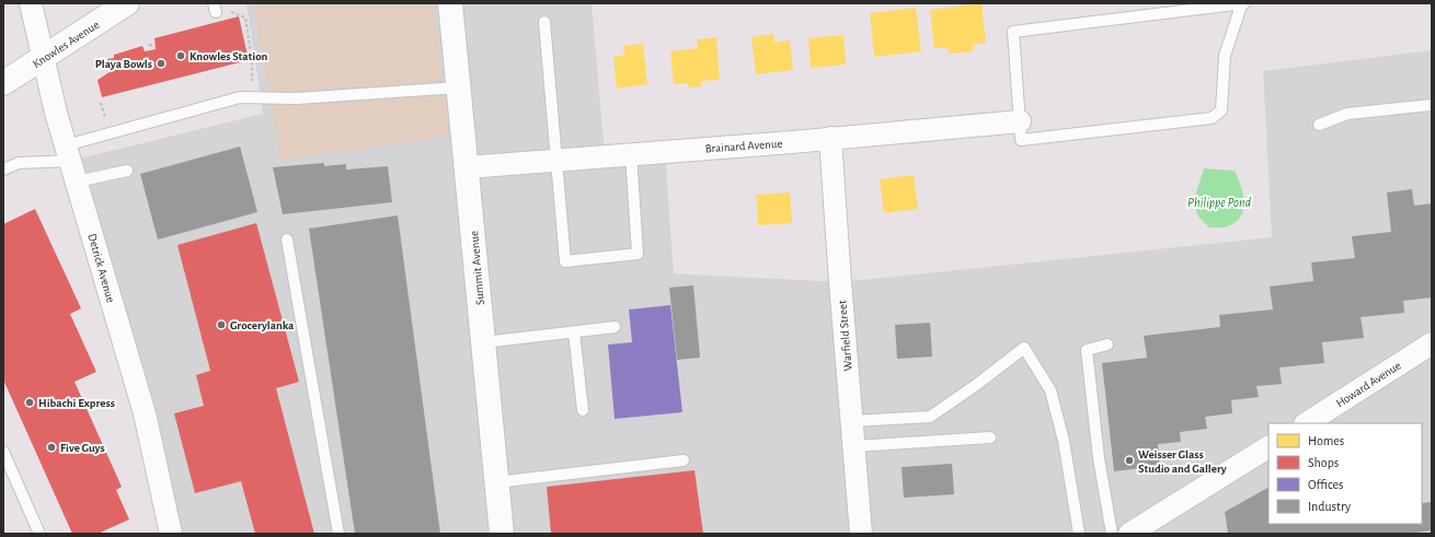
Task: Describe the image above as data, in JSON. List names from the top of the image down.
{
  "streets": {
    "street": [
      "Knowles Avenue",
      "Brainard Avenue",
      "Detrick Avenue",
      "Summit Avenue",
      "Warfield Street",
      "Howard Avenue"
    ]
  },
  "crossings": [
    ["Knowles Avenue", "Detrick Avenue"],
    ["Brainard Avenue", "Summit Avenue"],
    ["Brainard Avenue", "Warfield Street"]
  ],
  "water": ["Philippe Pond"],
  "places": [
    "Knowles Station",
    "Playa Bowls",
    "Grocerylanka",
    "Hibachi Express",
    "Five Guys",
    "Weisser Glass Studio and Gallery"
  ],
  "legend": [
    "Homes",
    "Shops",
    "Offices",
    "Industry"
  ]
}
